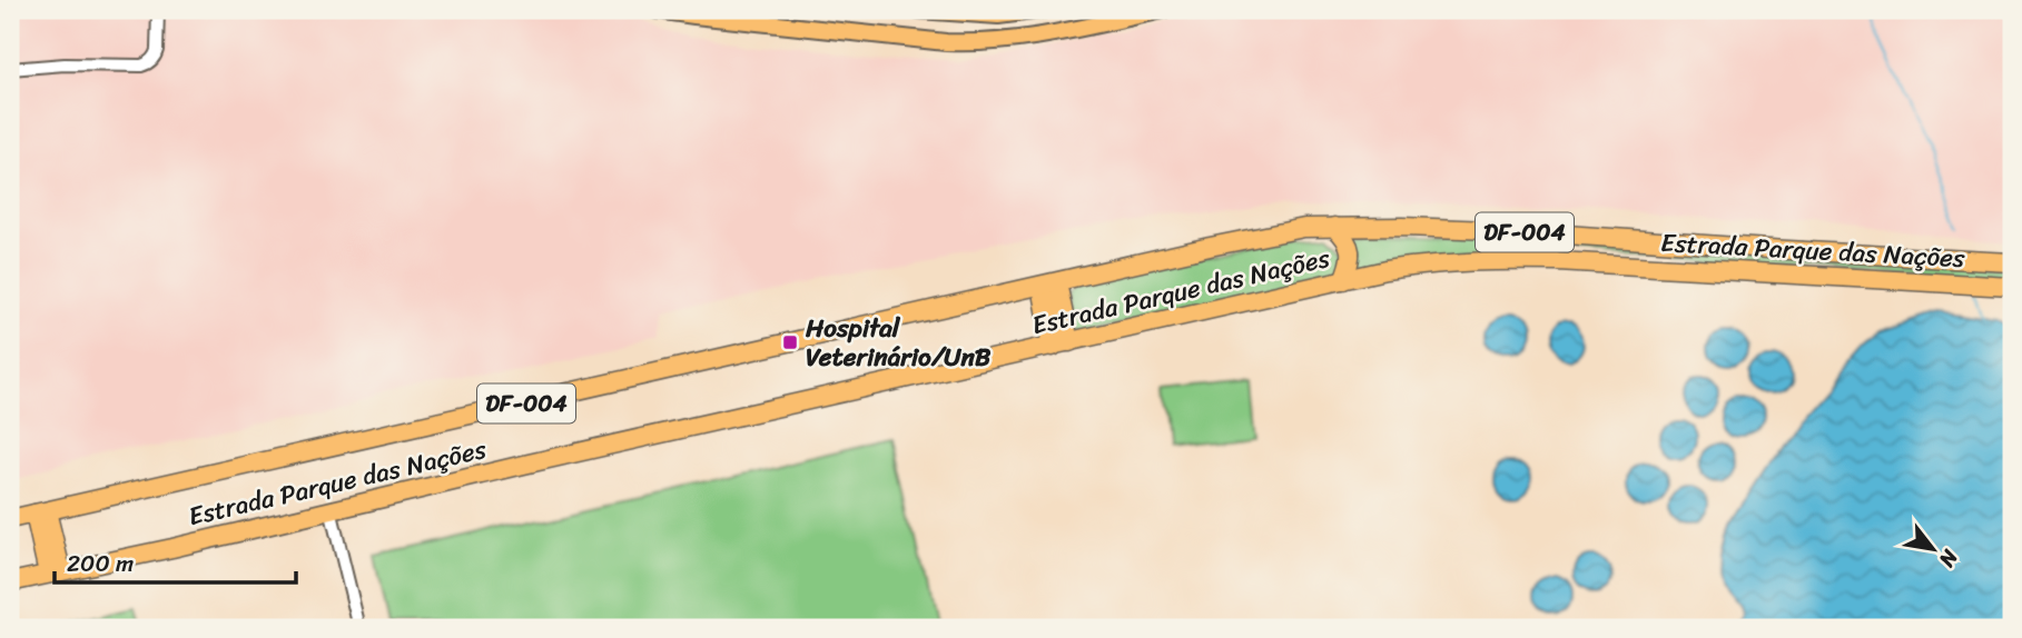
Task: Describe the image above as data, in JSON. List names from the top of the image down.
{
  "streets": {
    "highway": ["DF-004", "Estrada Parque das Nações"]
  },
  "places": {
    "transit": ["Hospital Veterinário/UnB"]
  },
  "scale_bar": "200 m",
  "north": "bottom right"
}
